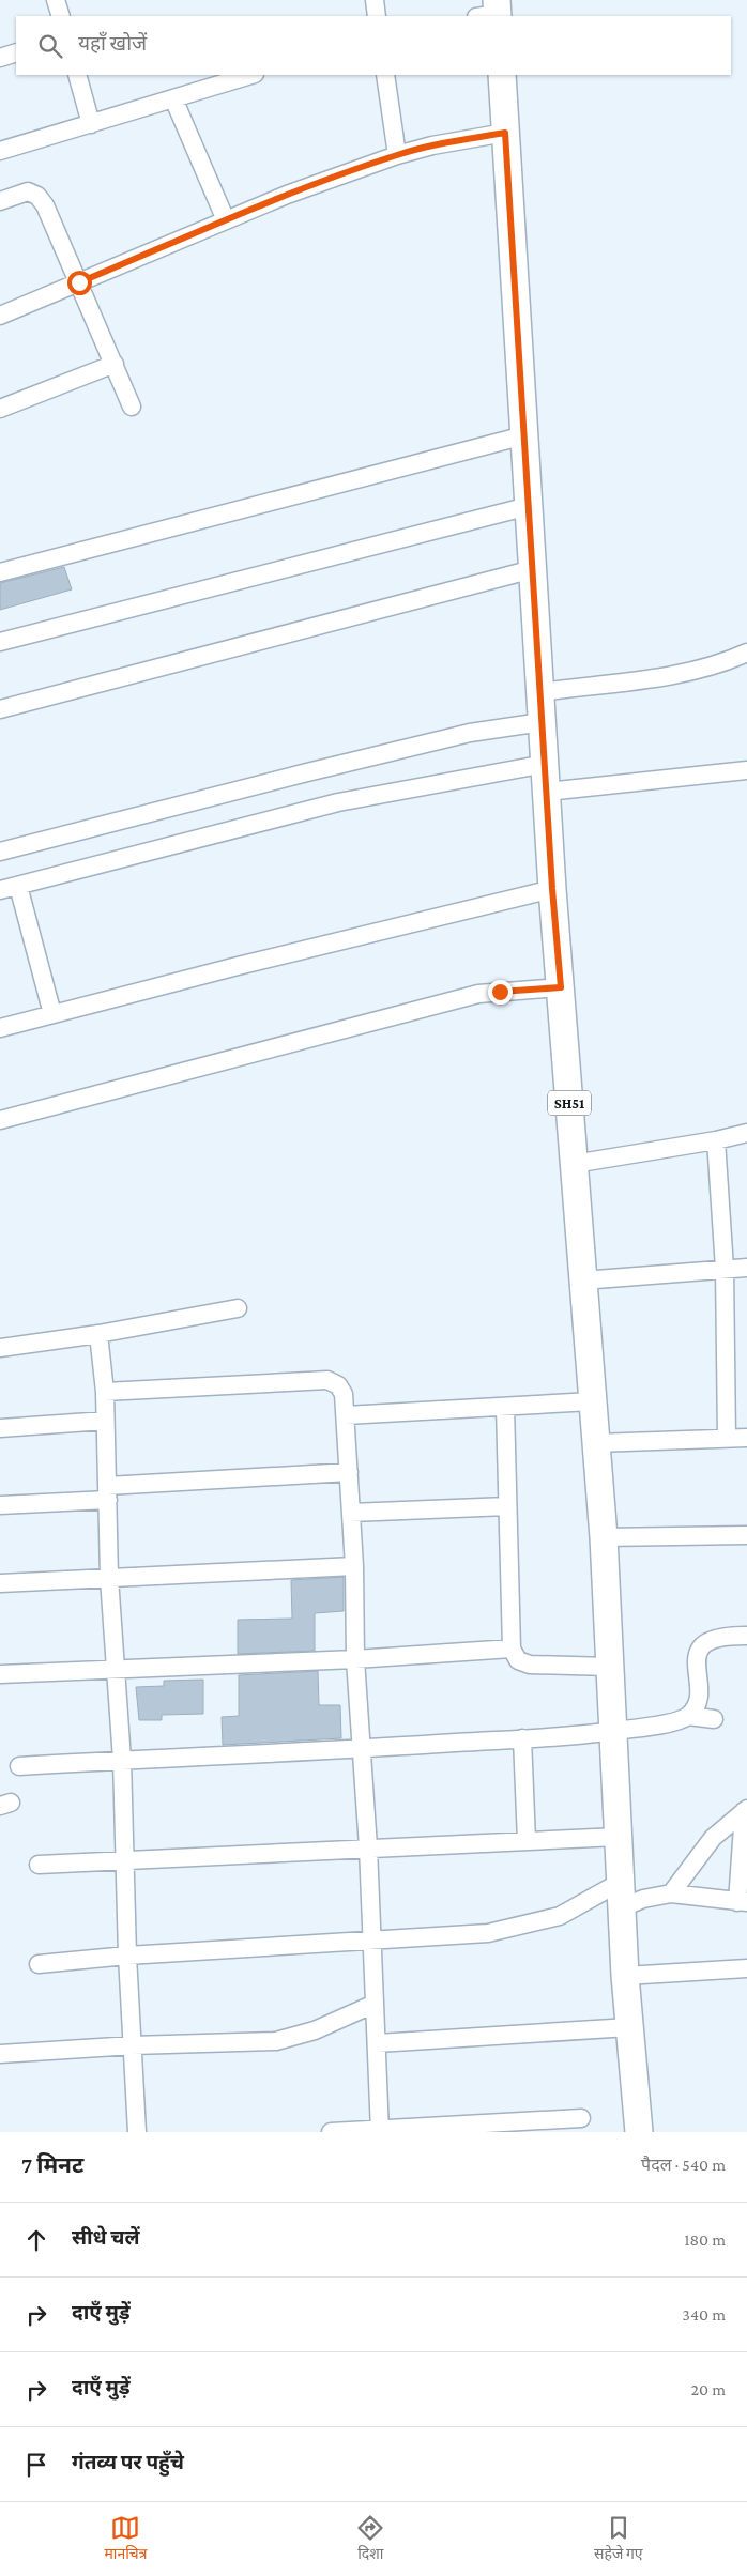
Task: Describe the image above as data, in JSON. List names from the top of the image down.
{
  "streets": {
    "main road": ["SH51"]
  },
  "page": {
    "search": "यहाँ खोजें",
    "heading": ["7 मिनट", "पैदल · 540 m"],
    "list": [
      ["सीधे चलें", "180 m"],
      ["दाएँ मुड़ें", "340 m"],
      ["दाएँ मुड़ें", "20 m"],
      "गंतव्य पर पहुँचे"
    ],
    "nav": ["मानचित्र", "दिशा", "सहेजे गए"]
  }
}
